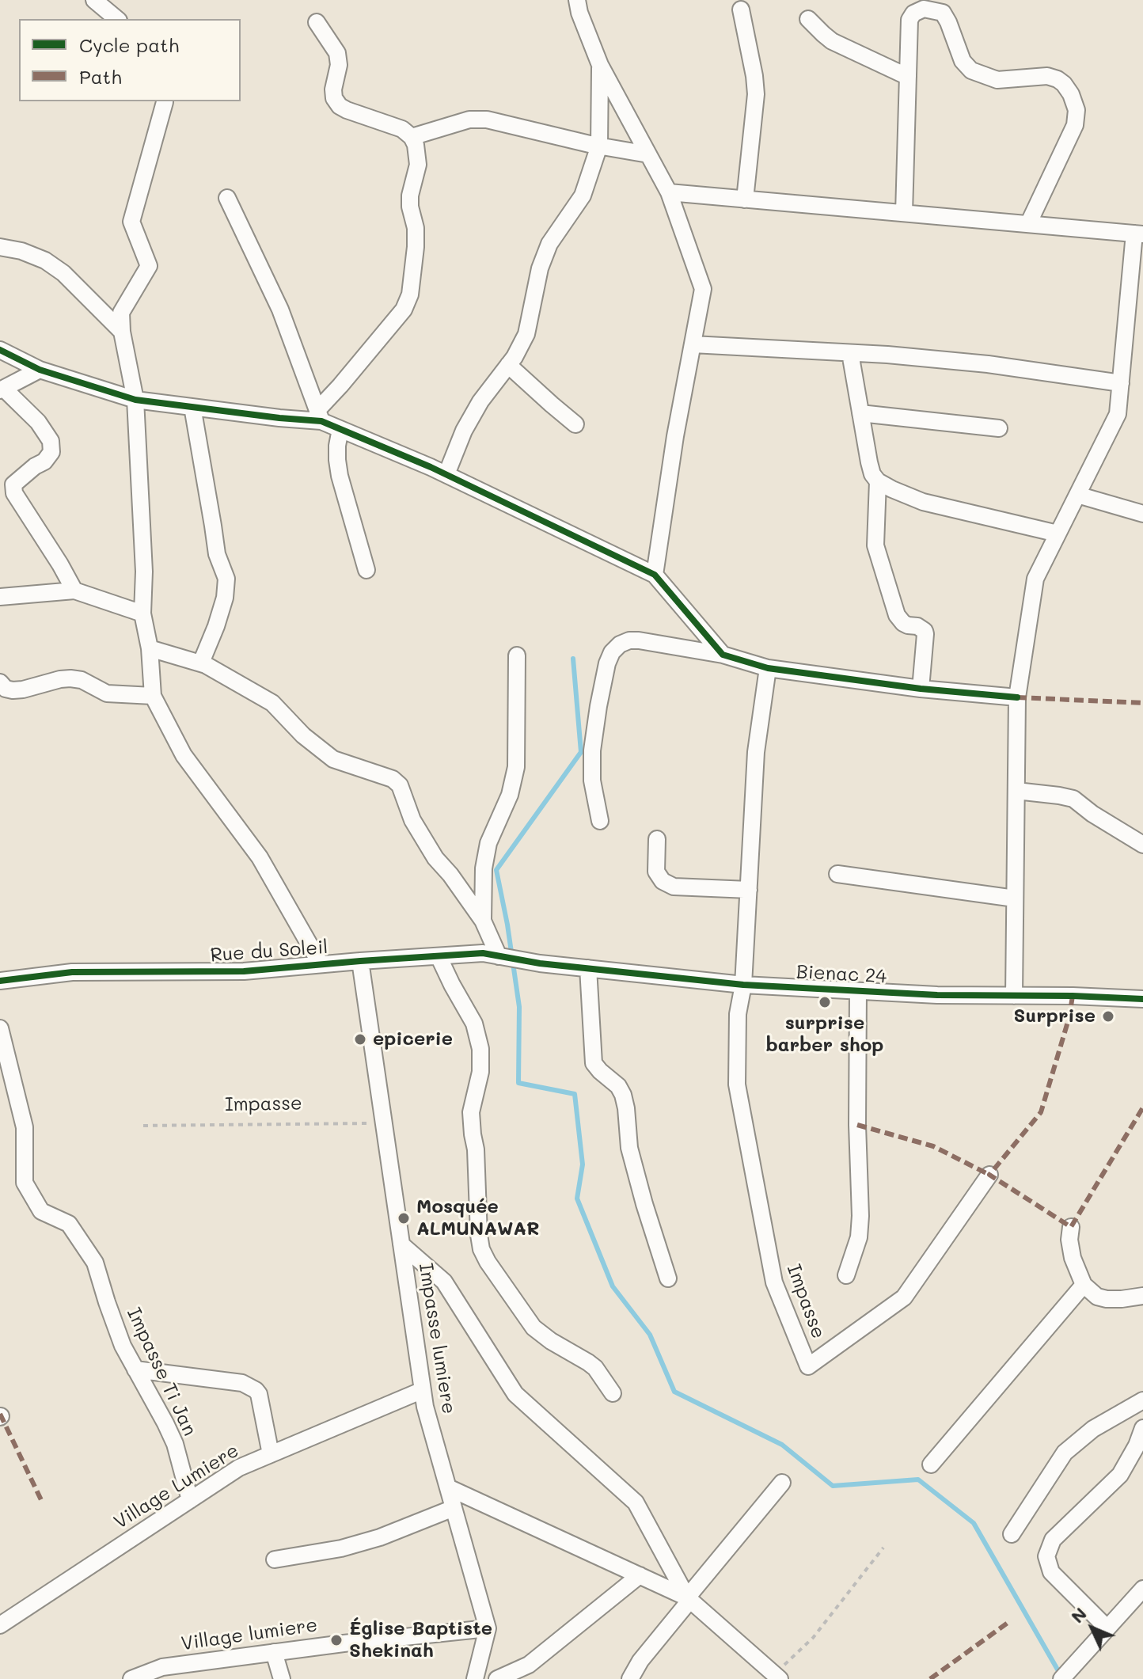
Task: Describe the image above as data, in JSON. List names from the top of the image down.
{
  "streets": {
    "street": [
      "Rue du Soleil",
      "Bienac 24",
      "Impasse",
      "Impasse lumiere",
      "Impasse Ti Jan",
      "Village Lumiere",
      "Village lumiere"
    ]
  },
  "crossings": [
    ["Rue du Soleil", "Bienac 24"],
    ["Rue du Soleil", "Impasse lumiere"],
    ["Bienac 24", "Impasse"],
    ["Impasse", "Impasse lumiere"],
    ["Impasse lumiere", "Village Lumiere"],
    ["Impasse lumiere", "Village lumiere"],
    ["Impasse Ti Jan", "Village Lumiere"]
  ],
  "places": [
    "surprise barber shop",
    "Surprise",
    "epicerie",
    "Mosquée ALMUNAWAR",
    "Église Baptiste Shekinah"
  ],
  "legend": ["Cycle path", "Path"],
  "north": "top left"
}
